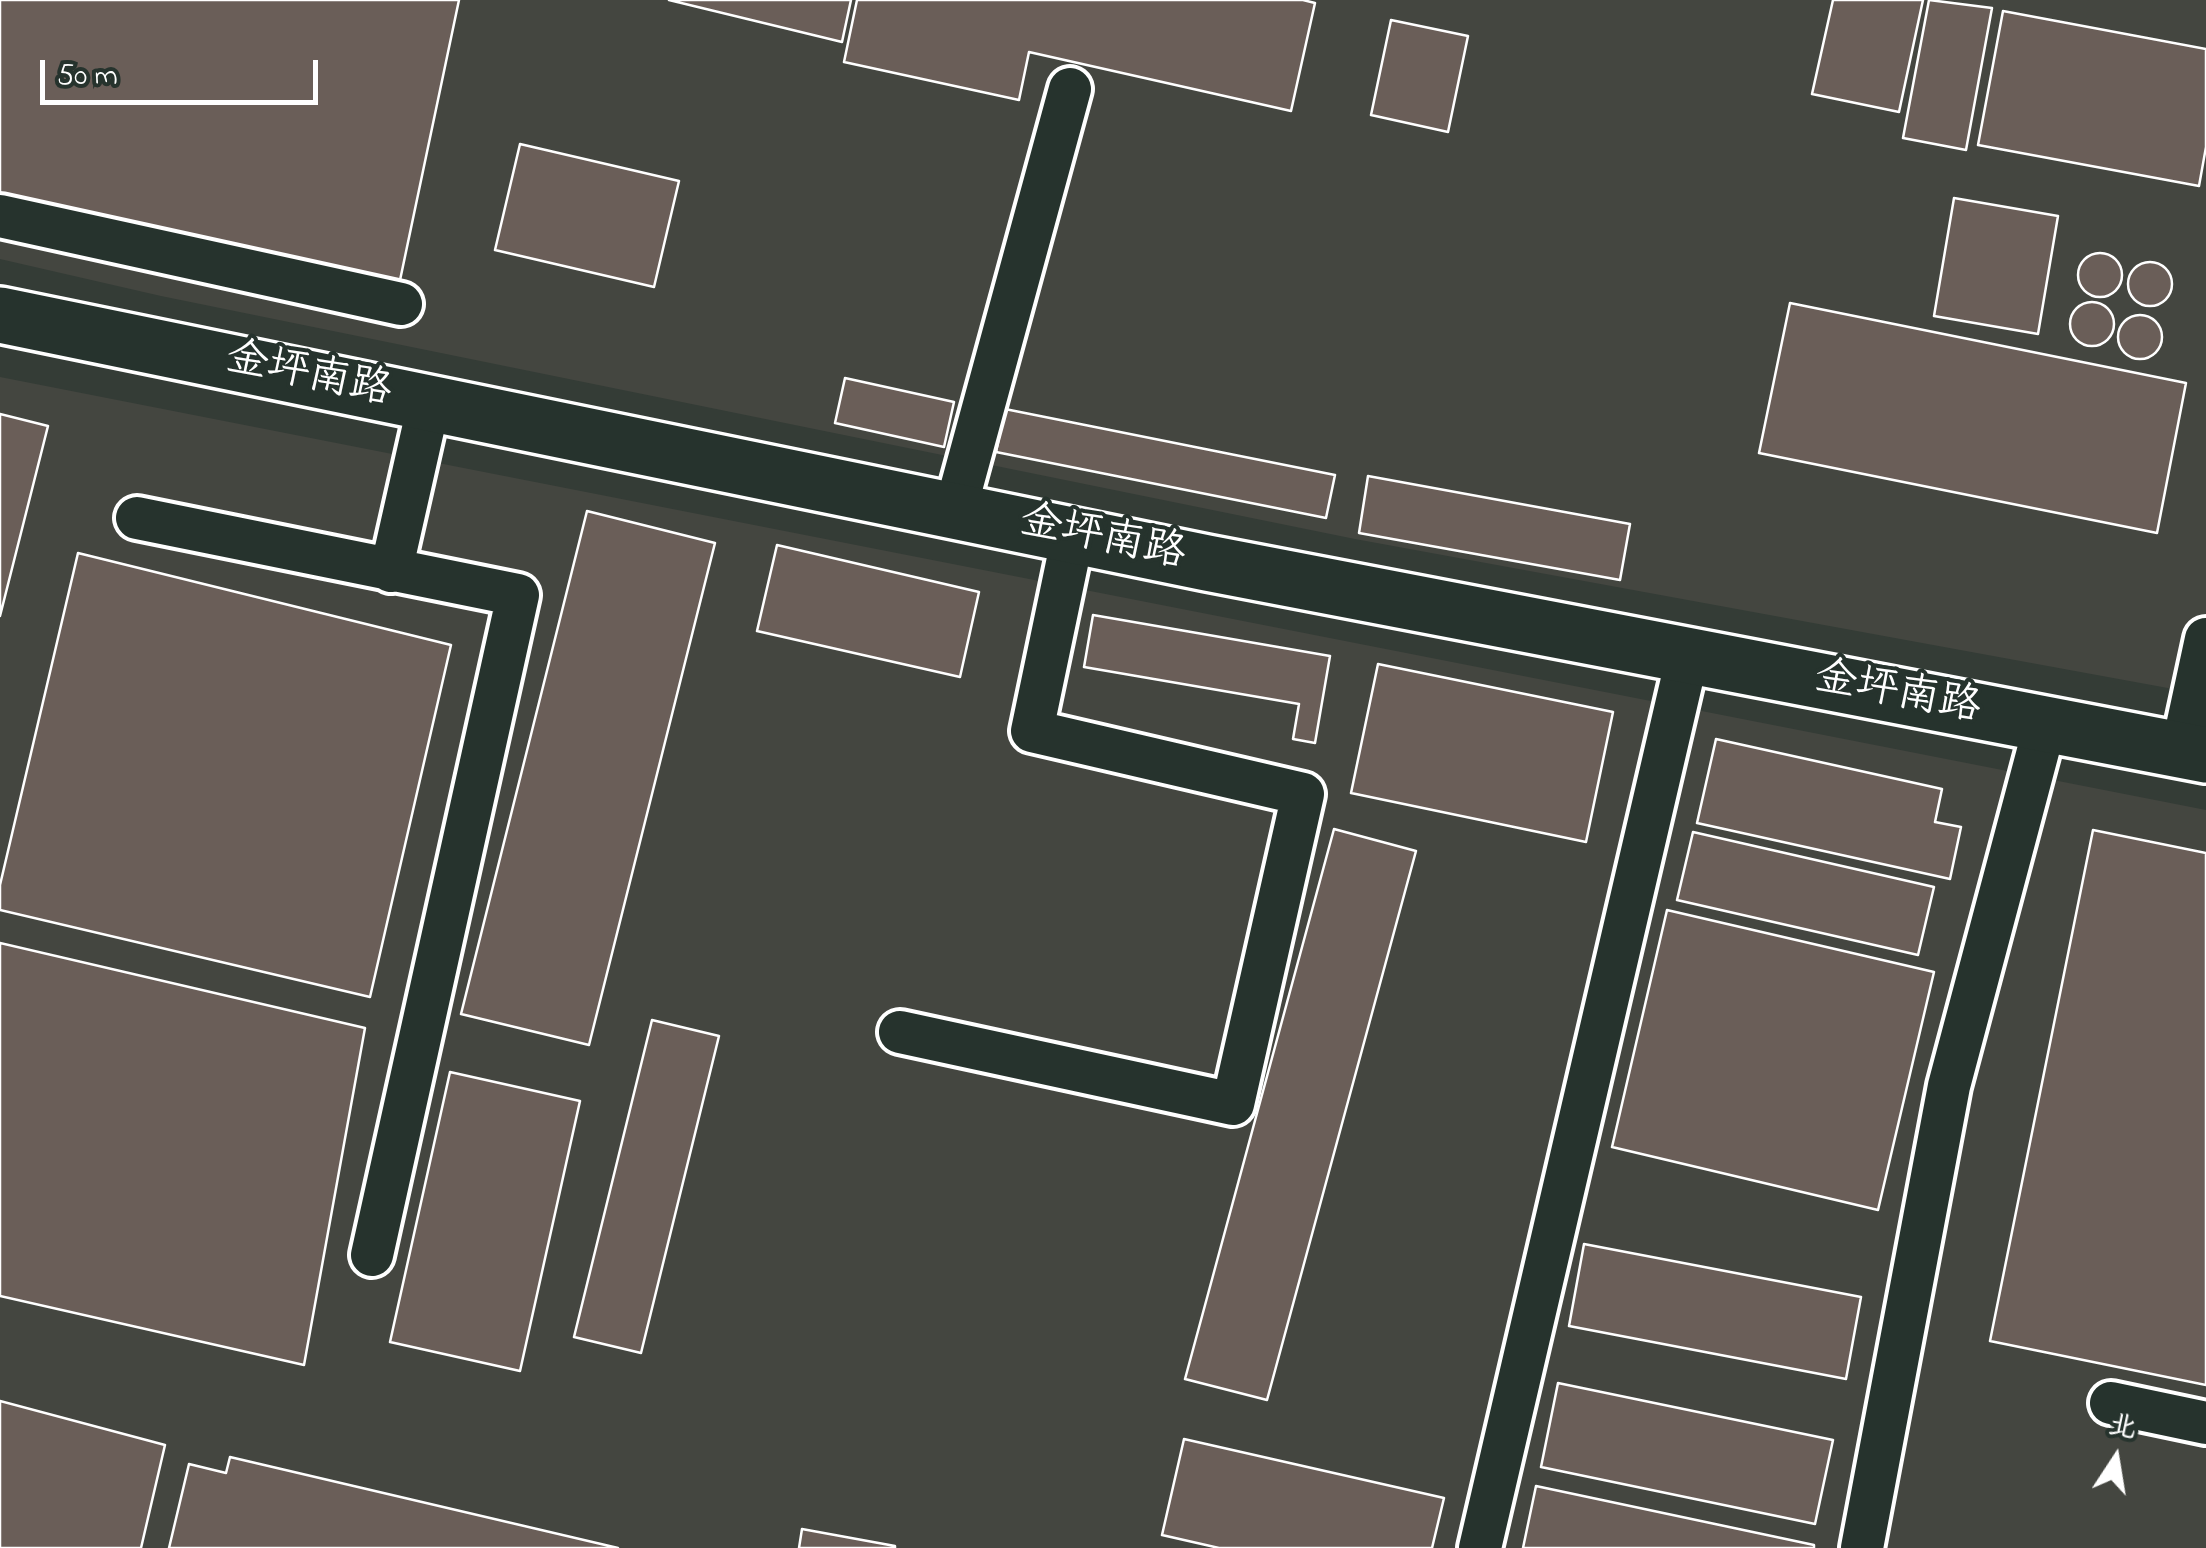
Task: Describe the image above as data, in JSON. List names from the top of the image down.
{
  "streets": {
    "street": ["金坪南路"]
  },
  "scale_bar": "50 m",
  "north": "top"
}
